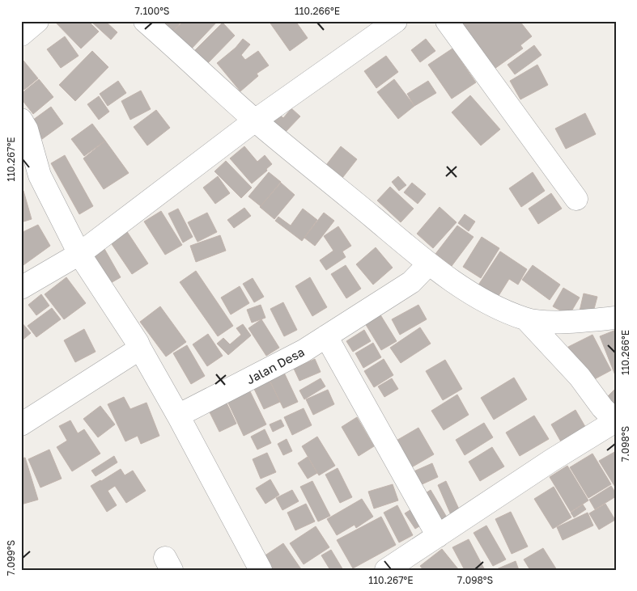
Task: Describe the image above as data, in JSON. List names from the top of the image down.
{
  "streets": {
    "street": ["Jalan Desa"]
  },
  "coordinates": [
    "7.100°S",
    "110.266°E",
    "110.267°E",
    "7.098°S",
    "7.099°S"
  ]
}
